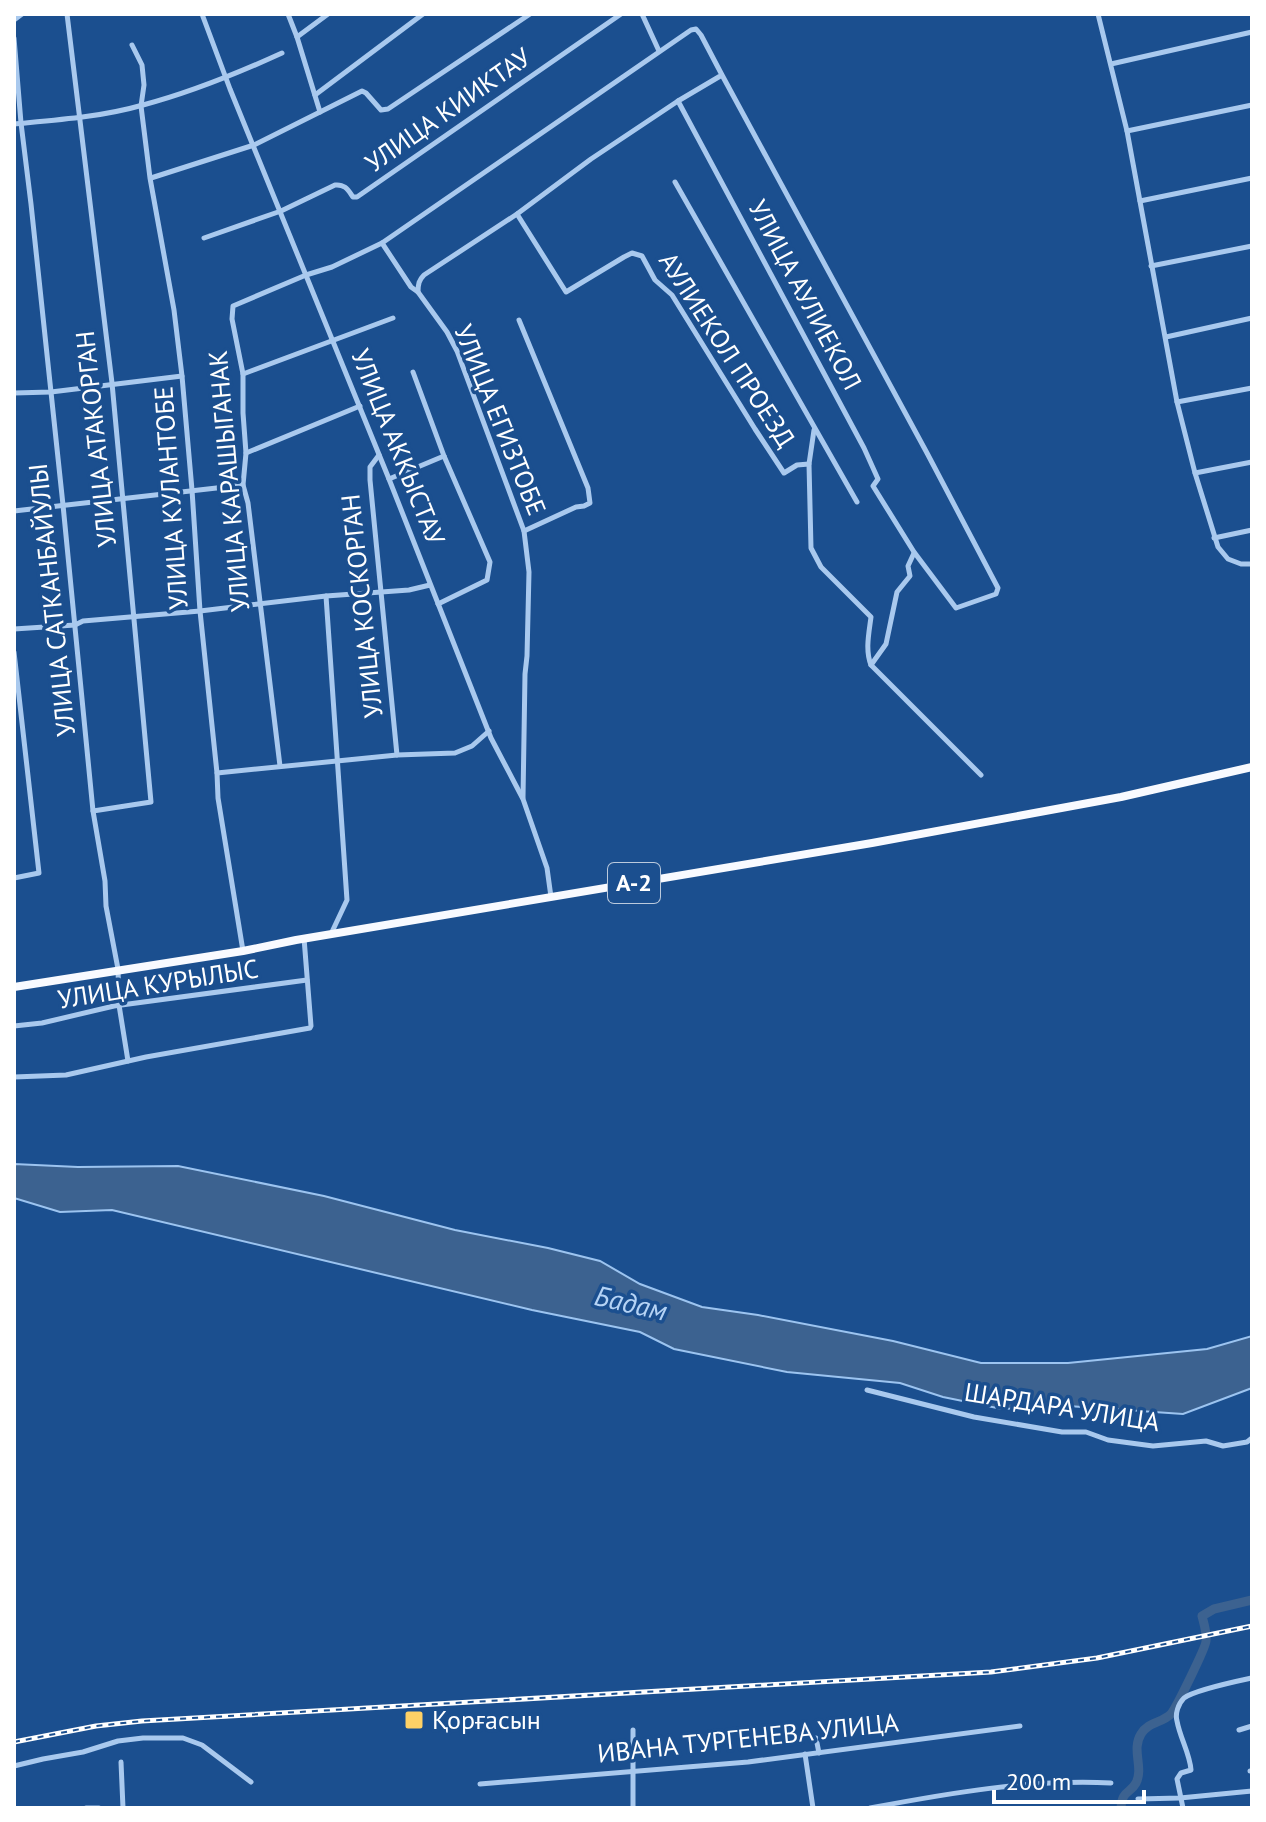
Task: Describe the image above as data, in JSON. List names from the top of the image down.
{
  "streets": {
    "highway": ["A-2"],
    "street": [
      "УЛИЦА КИИКТАУ",
      "УЛИЦА АУЛИЕКОЛ",
      "АУЛИЕКОЛ ПРОЕЗД",
      "УЛИЦА ЕГИЗТОБЕ",
      "УЛИЦА АТАКОРГАН",
      "УЛИЦА АККЫСТАУ",
      "УЛИЦА КАРАШЫГАНАК",
      "УЛИЦА КУЛАНТОБЕ",
      "УЛИЦА САТКАНБАЙУЛЫ",
      "УЛИЦА КОСКОРГАН",
      "УЛИЦА КУРЫЛЫС",
      "ШАРДАРА УЛИЦА",
      "ИВАНА ТУРГЕНЕВА УЛИЦА"
    ]
  },
  "crossings": [
    ["УЛИЦА КИИКТАУ", "УЛИЦА АККЫСТАУ"],
    ["УЛИЦА АУЛИЕКОЛ", "УЛИЦА КАРАШЫГАНАК"],
    ["УЛИЦА ЕГИЗТОБЕ", "УЛИЦА АККЫСТАУ"],
    ["УЛИЦА ЕГИЗТОБЕ", "УЛИЦА КАРАШЫГАНАК"],
    ["УЛИЦА АТАКОРГАН", "УЛИЦА САТКАНБАЙУЛЫ"],
    ["УЛИЦА АККЫСТАУ", "УЛИЦА КАРАШЫГАНАК"],
    ["УЛИЦА АККЫСТАУ", "УЛИЦА КОСКОРГАН"],
    ["УЛИЦА АККЫСТАУ", "A-2"],
    ["УЛИЦА КУЛАНТОБЕ", "A-2"],
    ["УЛИЦА САТКАНБАЙУЛЫ", "A-2"],
    ["УЛИЦА САТКАНБАЙУЛЫ", "УЛИЦА КУРЫЛЫС"]
  ],
  "water": ["Бадам"],
  "places": {
    "transit": ["Қорғасын"]
  },
  "scale_bar": "200 m"
}
